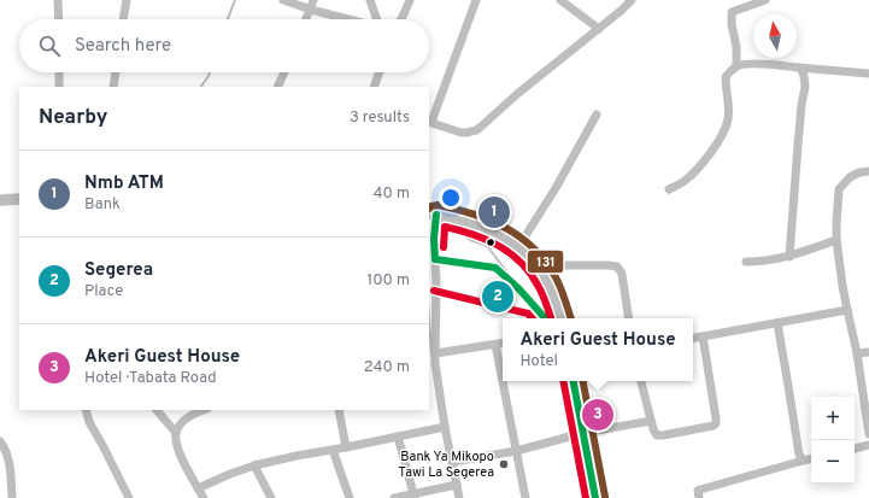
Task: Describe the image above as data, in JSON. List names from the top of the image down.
{
  "places": ["Bank Ya Mikopo Tawi La Segerea"],
  "lines": ["transit line 131"],
  "north": "top",
  "page": {
    "search": "Search here",
    "heading": ["Nearby", "3 results"],
    "list": [
      {
        "mark": "1",
        "name": "Nmb ATM",
        "note": "Bank",
        "value": "40 m"
      },
      {
        "mark": "2",
        "name": "Segerea",
        "note": "Place",
        "value": "100 m"
      },
      {
        "mark": "3",
        "name": "Akeri Guest House",
        "note": "Hotel · Tabata Road",
        "value": "240 m"
      }
    ],
    "pins": ["1", "2", "3"],
    "popup": ["Akeri Guest House", "Hotel"],
    "map_buttons": ["+", "−"]
  }
}
